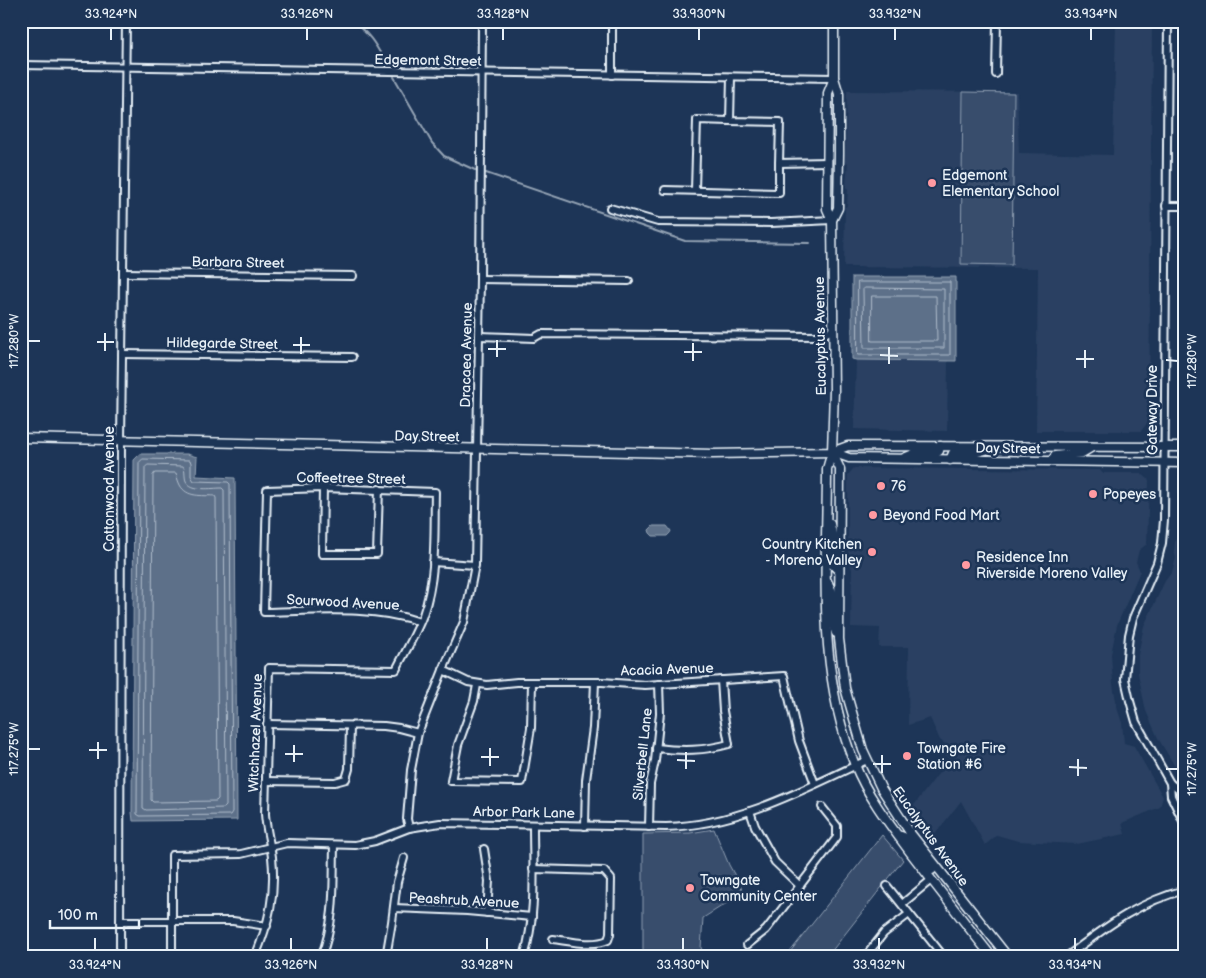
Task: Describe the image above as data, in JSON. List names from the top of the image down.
{
  "streets": {
    "main road": ["Eucalyptus Avenue", "Day Street"],
    "street": [
      "Edgemont Street",
      "Barbara Street",
      "Hildegarde Street",
      "Dracaea Avenue",
      "Gateway Drive",
      "Coffeetree Street",
      "Cottonwood Avenue",
      "Sourwood Avenue",
      "Acacia Avenue",
      "Witchhazel Avenue",
      "Silverbell Lane",
      "Arbor Park Lane",
      "Peashrub Avenue"
    ]
  },
  "crossings": [
    ["Edgemont Street", "Eucalyptus Avenue"],
    ["Edgemont Street", "Dracaea Avenue"],
    ["Edgemont Street", "Cottonwood Avenue"],
    ["Barbara Street", "Cottonwood Avenue"],
    ["Eucalyptus Avenue", "Day Street"],
    ["Eucalyptus Avenue", "Arbor Park Lane"],
    ["Hildegarde Street", "Cottonwood Avenue"],
    ["Dracaea Avenue", "Day Street"],
    ["Dracaea Avenue", "Acacia Avenue"],
    ["Dracaea Avenue", "Arbor Park Lane"],
    ["Gateway Drive", "Day Street"],
    ["Day Street", "Cottonwood Avenue"],
    ["Coffeetree Street", "Sourwood Avenue"],
    ["Coffeetree Street", "Witchhazel Avenue"],
    ["Sourwood Avenue", "Witchhazel Avenue"],
    ["Acacia Avenue", "Silverbell Lane"],
    ["Acacia Avenue", "Arbor Park Lane"],
    ["Witchhazel Avenue", "Arbor Park Lane"],
    ["Silverbell Lane", "Arbor Park Lane"]
  ],
  "places": [
    "Edgemont Elementary School",
    "76",
    "Popeyes",
    "Beyond Food Mart",
    "Country Kitchen - Moreno Valley",
    "Residence Inn Riverside Moreno Valley",
    "Towngate Fire Station #6",
    "Towngate Community Center"
  ],
  "scale_bar": "100 m",
  "coordinates": [
    "33.924°N",
    "33.926°N",
    "33.928°N",
    "33.930°N",
    "33.932°N",
    "33.934°N",
    "117.280°W",
    "117.275°W"
  ]
}
